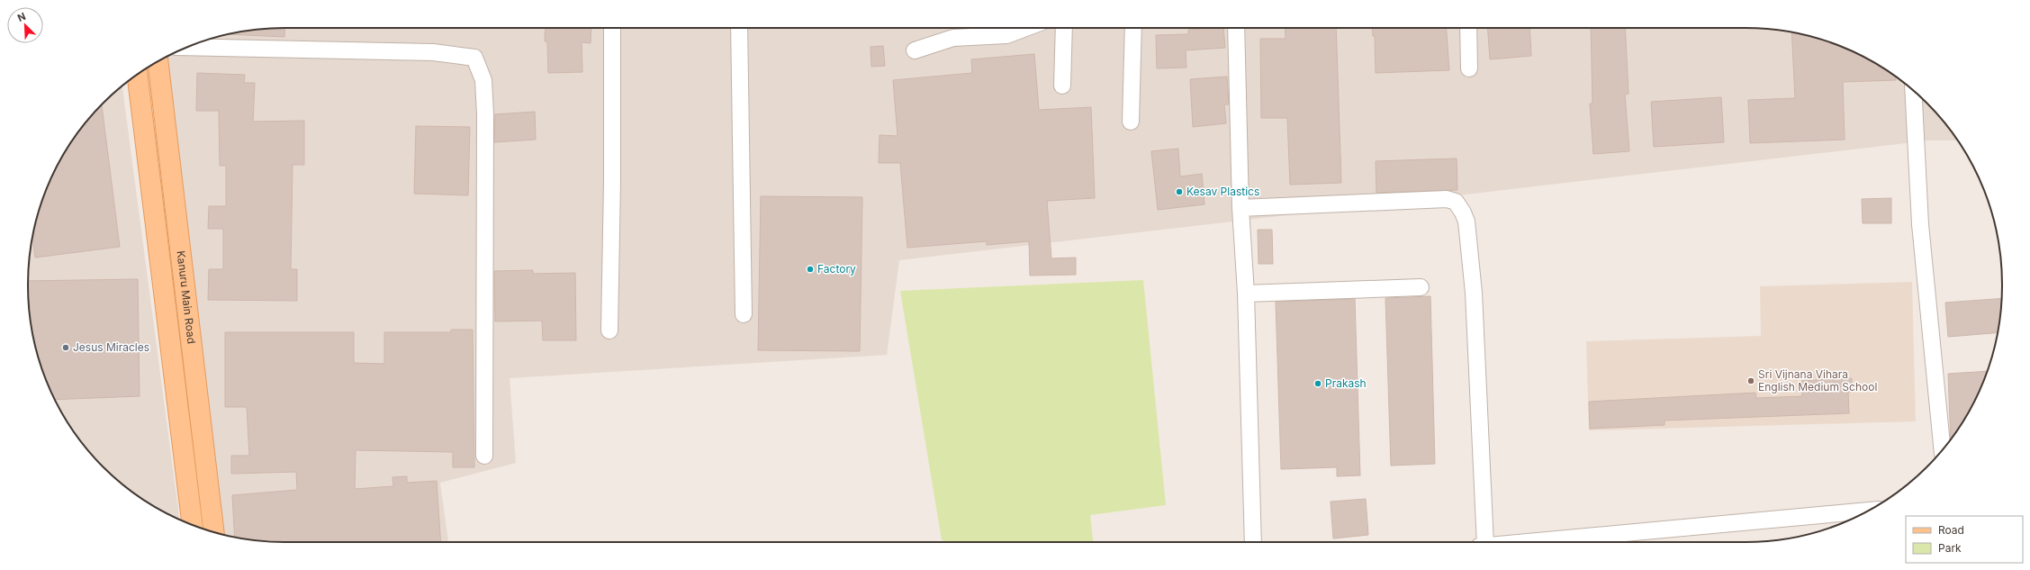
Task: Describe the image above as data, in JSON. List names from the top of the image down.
{
  "streets": {
    "main road": ["Kanuru Main Road"]
  },
  "places": [
    "Kesav Plastics",
    "Factory",
    "Jesus Miracles",
    "Sri Vijnana Vihara English Medium School",
    "Prakash"
  ],
  "legend": ["Road", "Park"],
  "north": "top left"
}
